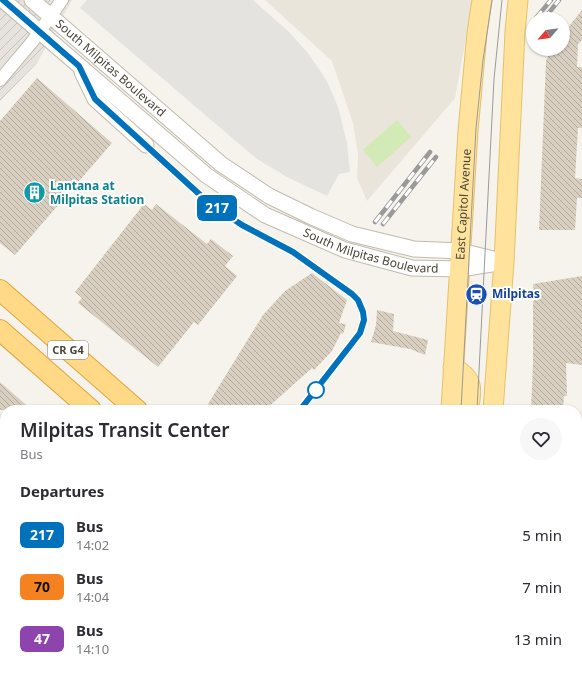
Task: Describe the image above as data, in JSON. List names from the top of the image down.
{
  "streets": {
    "highway": ["CR G4"],
    "main road": ["East Capitol Avenue"],
    "street": ["South Milpitas Boulevard"]
  },
  "crossings": [
    ["South Milpitas Boulevard", "East Capitol Avenue"]
  ],
  "places": {
    "building": ["Lantana at Milpitas Station"],
    "station": ["Milpitas"]
  },
  "lines": ["bus line 217"],
  "north": "bottom left",
  "page": {
    "on_map": "217",
    "heading": [
      ["Milpitas Transit Center", "Bus"],
      "Departures"
    ],
    "list": [
      {
        "mark": "217",
        "name": "Bus",
        "note": "14:02",
        "value": "5 min"
      },
      {
        "mark": "70",
        "name": "Bus",
        "note": "14:04",
        "value": "7 min"
      },
      {
        "mark": "47",
        "name": "Bus",
        "note": "14:10",
        "value": "13 min"
      }
    ]
  }
}
